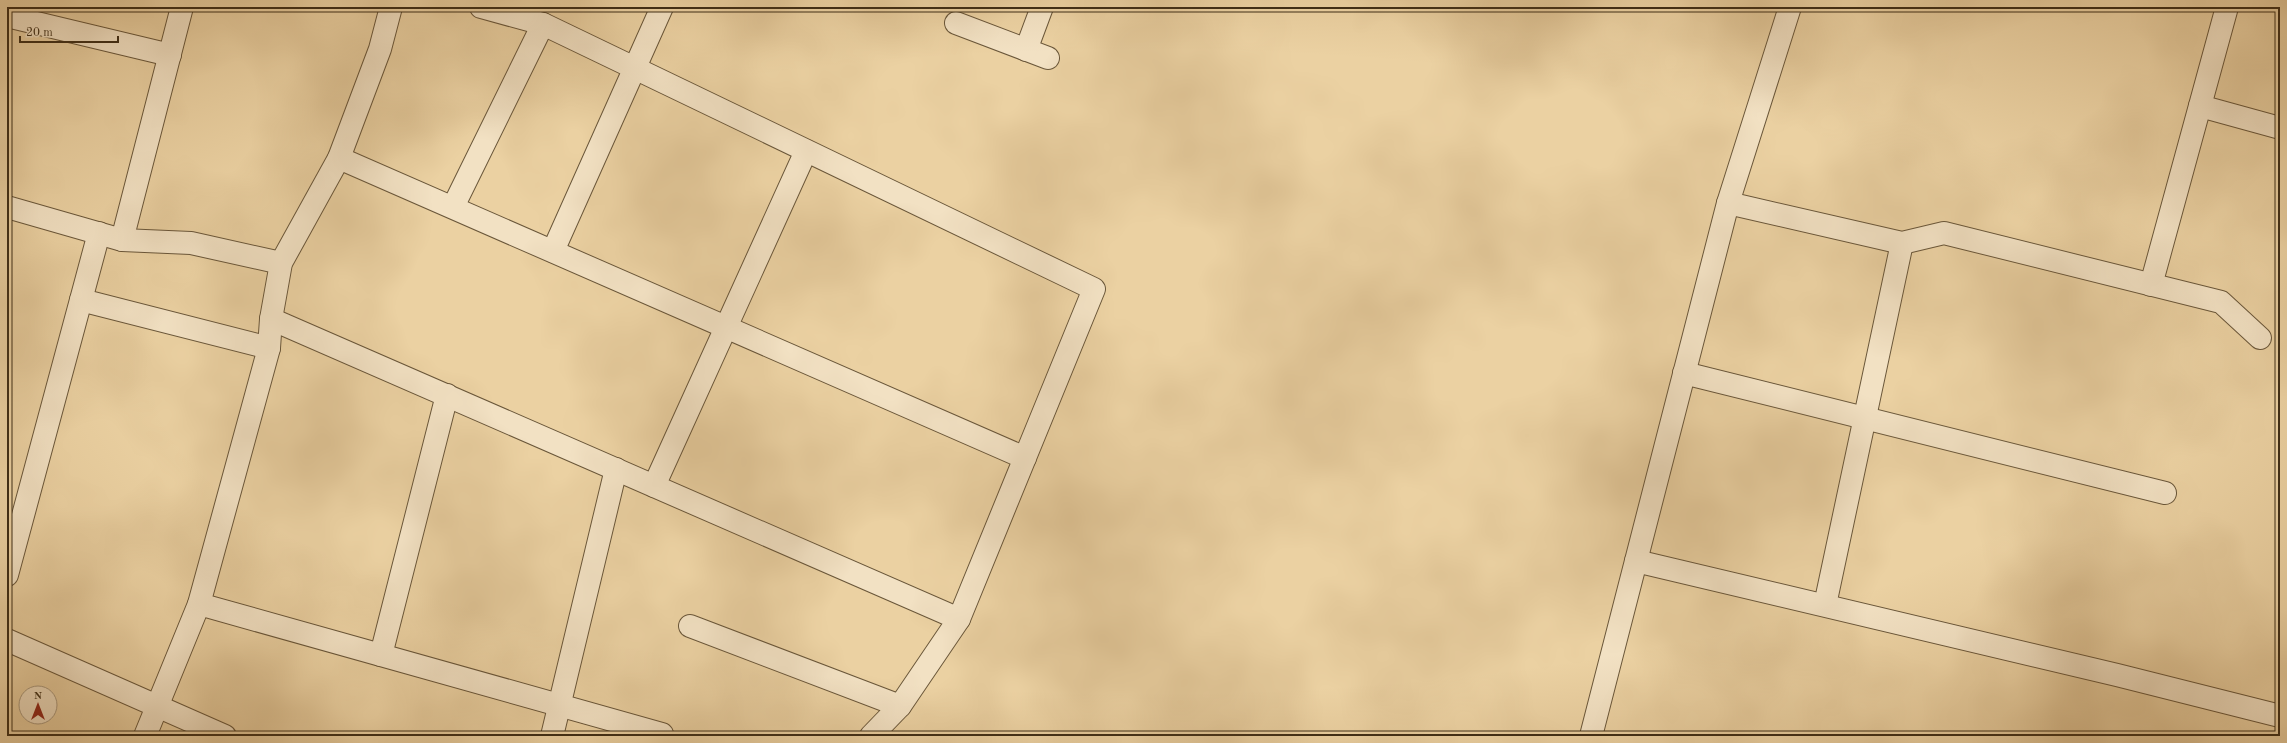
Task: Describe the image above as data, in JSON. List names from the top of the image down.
{
  "scale_bar": "20 m",
  "north": "top"
}
